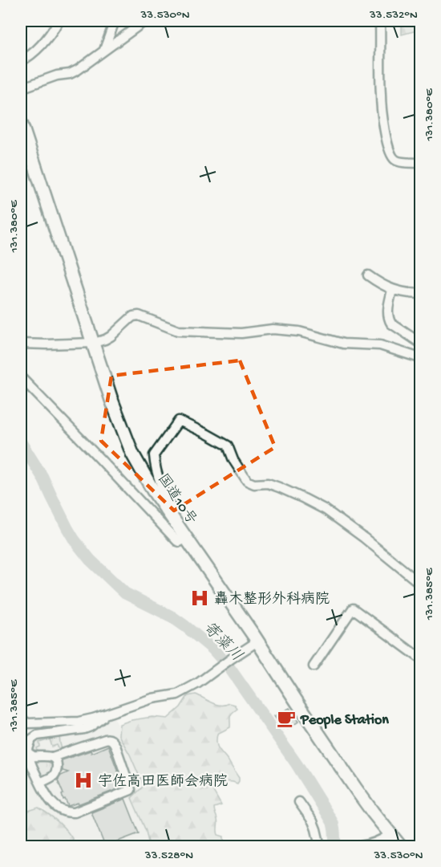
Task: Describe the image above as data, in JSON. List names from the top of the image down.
{
  "streets": {
    "highway": ["国道10号"]
  },
  "water": ["寄藻川"],
  "places": {
    "hospital": ["轟木整形外科病院", "宇佐高田医師会病院"],
    "cafe": ["People Station"]
  },
  "coordinates": [
    "33.530°N",
    "33.532°N",
    "131.380°E",
    "131.385°E",
    "33.528°N"
  ]
}
